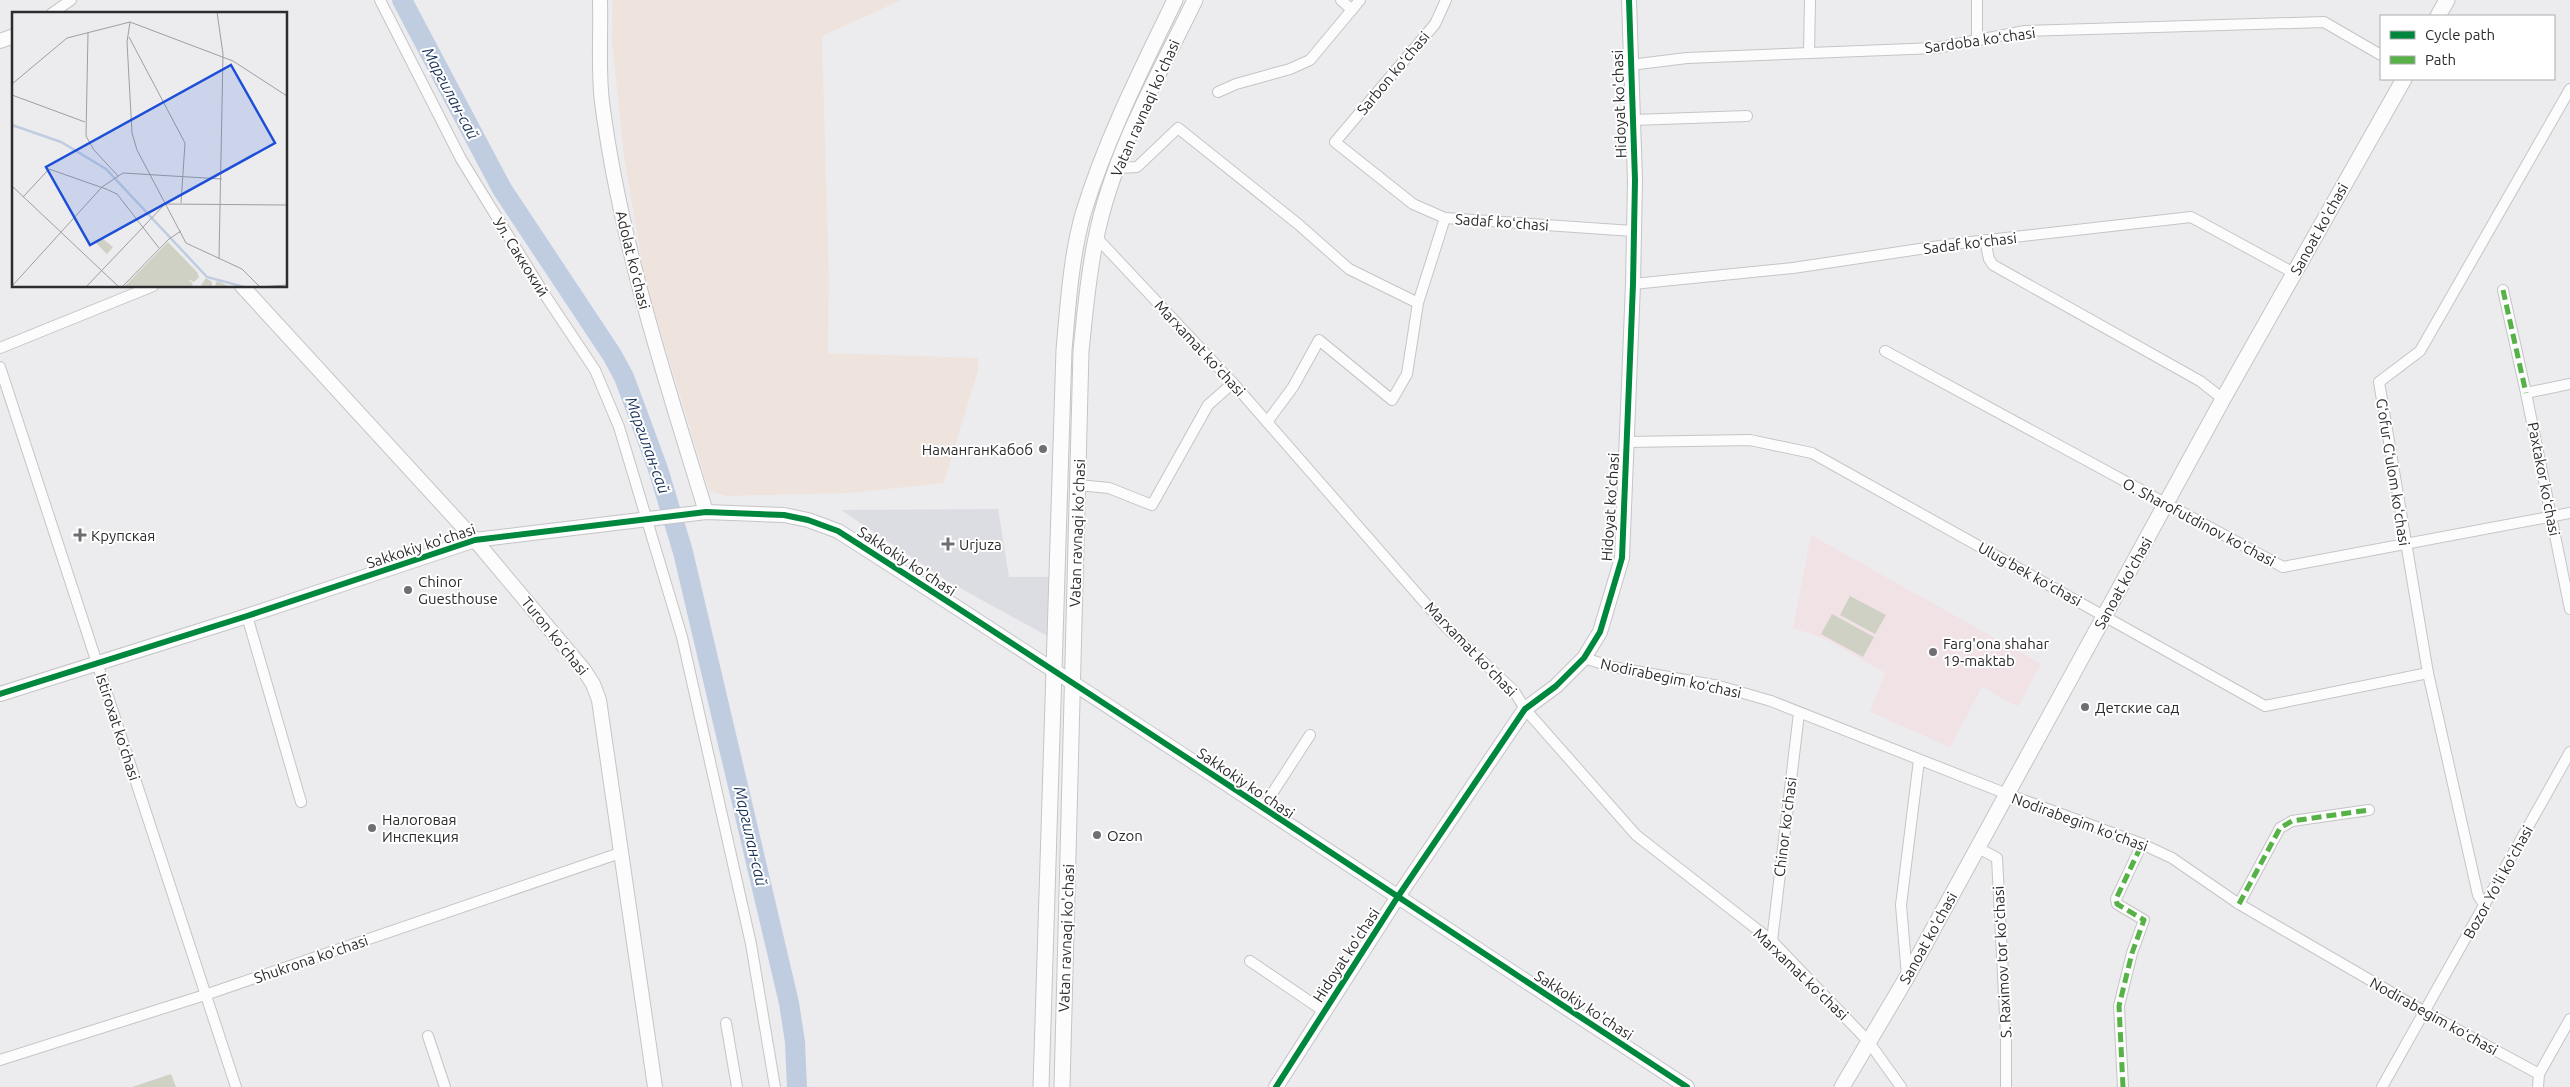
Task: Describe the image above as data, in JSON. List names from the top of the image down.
{
  "streets": {
    "main road": ["Vatan ravnaqi ko'chasi", "Sanoat ko'chasi"],
    "street": [
      "Sardoba koʻchasi",
      "Sarbon koʻchasi",
      "Hidoyat ko'chasi",
      "Sadaf koʻchasi",
      "Ул. Саккокий",
      "Adolat koʻchasi",
      "Marxamat koʻchasi",
      "Gʻofur Gʻulom koʻchasi",
      "Paxtakor koʻchasi",
      "O. Sharofutdinov koʻchasi",
      "Sakkokiy ko'chasi",
      "Ulugʻbek koʻchasi",
      "Turon ko'chasi",
      "Nodirabegim koʻchasi",
      "Istiroxat koʻchasi",
      "Chinor koʻchasi",
      "Bozor Yoʻli koʻchasi",
      "Shukrona koʻchasi",
      "S. Raximov tor koʻchasi"
    ]
  },
  "crossings": [
    ["Sardoba koʻchasi", "Hidoyat ko'chasi"],
    ["Sarbon koʻchasi", "Sadaf koʻchasi"],
    ["Hidoyat ko'chasi", "Sadaf koʻchasi"],
    ["Hidoyat ko'chasi", "Marxamat koʻchasi"],
    ["Hidoyat ko'chasi", "Sakkokiy ko'chasi"],
    ["Hidoyat ko'chasi", "Ulugʻbek koʻchasi"],
    ["Hidoyat ko'chasi", "Nodirabegim koʻchasi"],
    ["Vatan ravnaqi ko'chasi", "Marxamat koʻchasi"],
    ["Vatan ravnaqi ko'chasi", "Sakkokiy ko'chasi"],
    ["Sadaf koʻchasi", "Sanoat ko'chasi"],
    ["Sanoat ko'chasi", "Marxamat koʻchasi"],
    ["Sanoat ko'chasi", "O. Sharofutdinov koʻchasi"],
    ["Sanoat ko'chasi", "Ulugʻbek koʻchasi"],
    ["Sanoat ko'chasi", "Nodirabegim koʻchasi"],
    ["Sanoat ko'chasi", "S. Raximov tor koʻchasi"],
    ["Ул. Саккокий", "Sakkokiy ko'chasi"],
    ["Adolat koʻchasi", "Sakkokiy ko'chasi"],
    ["Marxamat koʻchasi", "Chinor koʻchasi"],
    ["Gʻofur Gʻulom koʻchasi", "O. Sharofutdinov koʻchasi"],
    ["Gʻofur Gʻulom koʻchasi", "Ulugʻbek koʻchasi"],
    ["Gʻofur Gʻulom koʻchasi", "Bozor Yoʻli koʻchasi"],
    ["Paxtakor koʻchasi", "O. Sharofutdinov koʻchasi"],
    ["Sakkokiy ko'chasi", "Turon ko'chasi"],
    ["Sakkokiy ko'chasi", "Istiroxat koʻchasi"],
    ["Turon ko'chasi", "Shukrona koʻchasi"],
    ["Nodirabegim koʻchasi", "Chinor koʻchasi"],
    ["Nodirabegim koʻchasi", "Bozor Yoʻli koʻchasi"],
    ["Istiroxat koʻchasi", "Shukrona koʻchasi"]
  ],
  "water": ["Маргилан-сай"],
  "places": {
    "other": [
      "НаманганКабоб",
      "Chinor Guesthouse",
      "Farg'ona shahar 19-maktab",
      "Детские сад",
      "Налоговая Инспекция",
      "Ozon"
    ],
    "health": ["Крупская", "Urjuza"]
  },
  "legend": ["Cycle path", "Path"]
}
